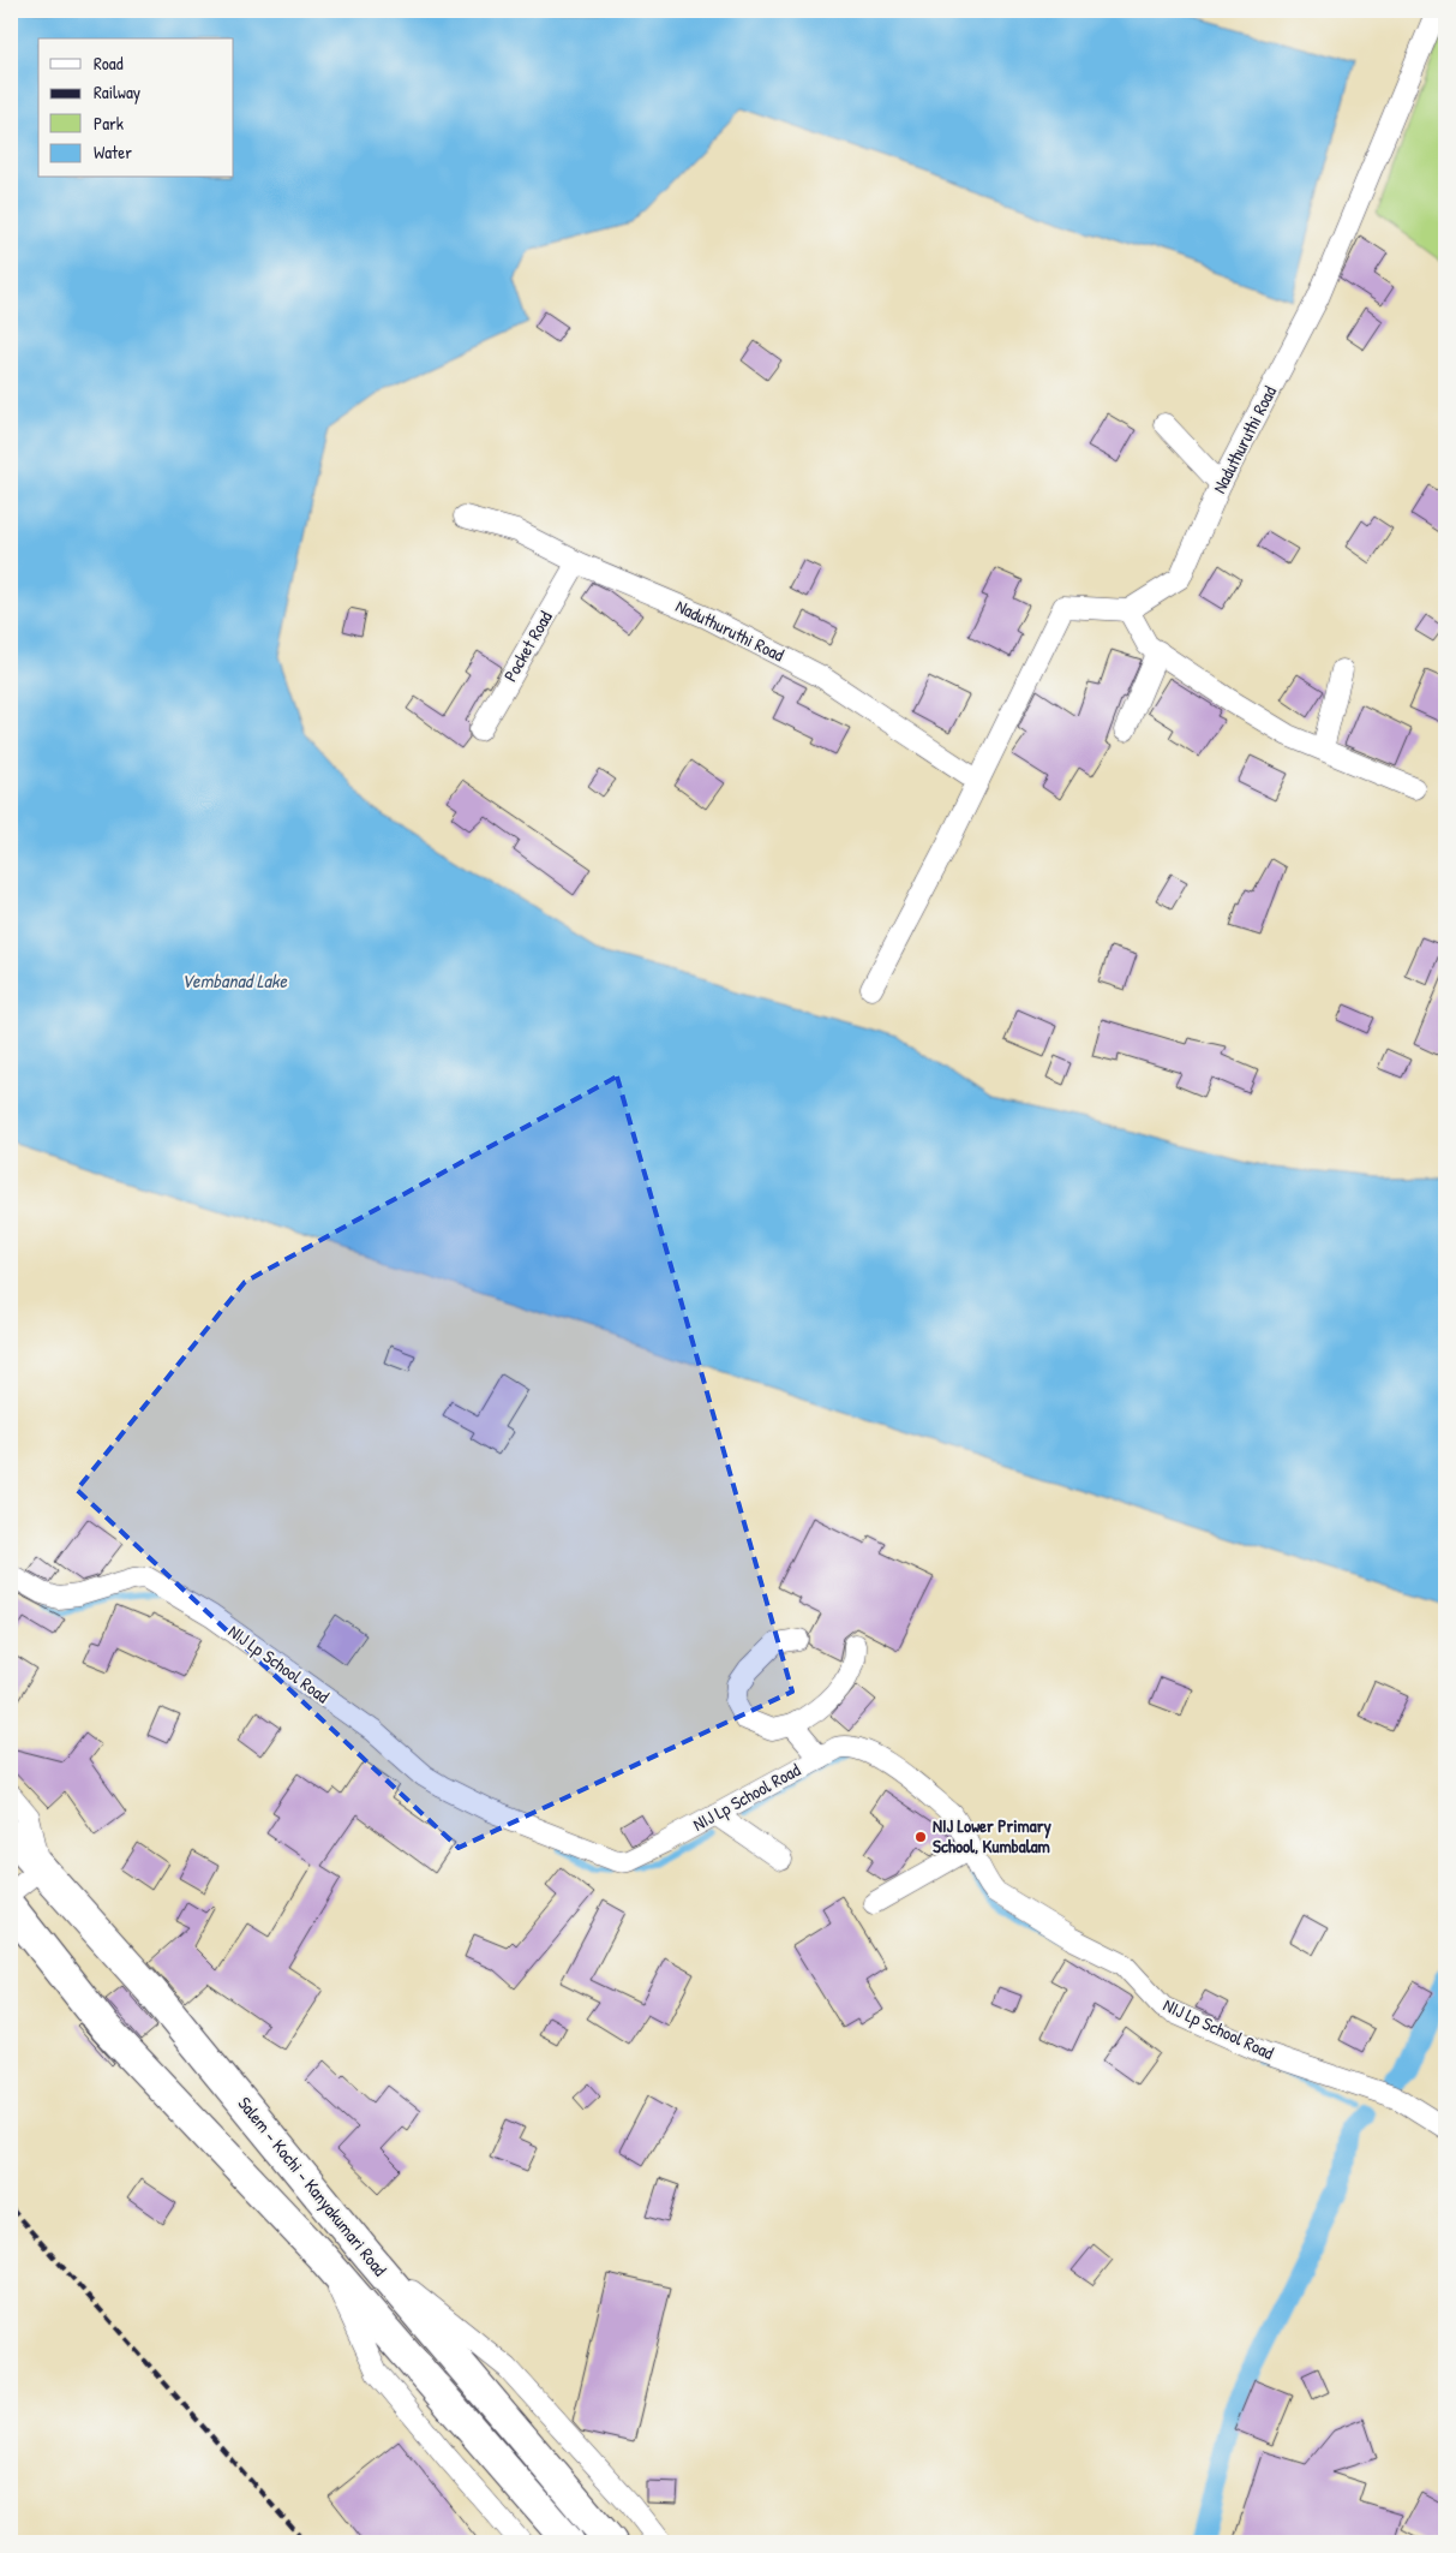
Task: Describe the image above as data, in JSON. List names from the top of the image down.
{
  "streets": {
    "highway": ["Salem - Kochi - Kanyakumari Road"],
    "street": ["Naduthuruthi Road", "Pocket Road", "NIJ Lp School Road"]
  },
  "crossings": [
    ["Naduthuruthi Road", "Pocket Road"]
  ],
  "water": ["Vembanad Lake"],
  "places": ["NIJ Lower Primary School, Kumbalam"],
  "legend": [
    "Road",
    "Railway",
    "Park",
    "Water"
  ]
}
